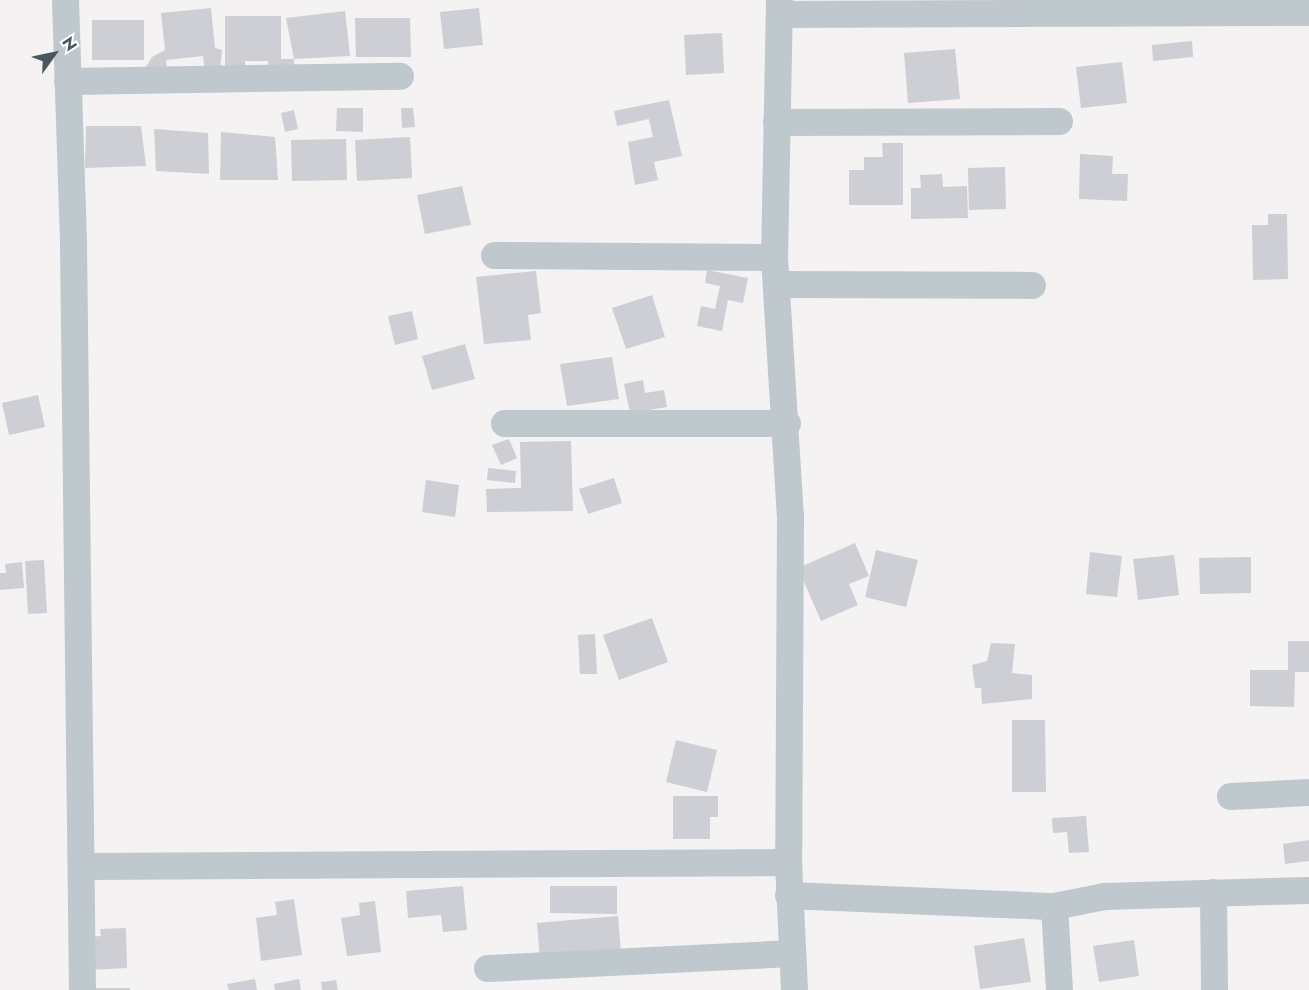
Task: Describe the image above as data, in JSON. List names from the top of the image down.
{
  "north": "top right"
}
